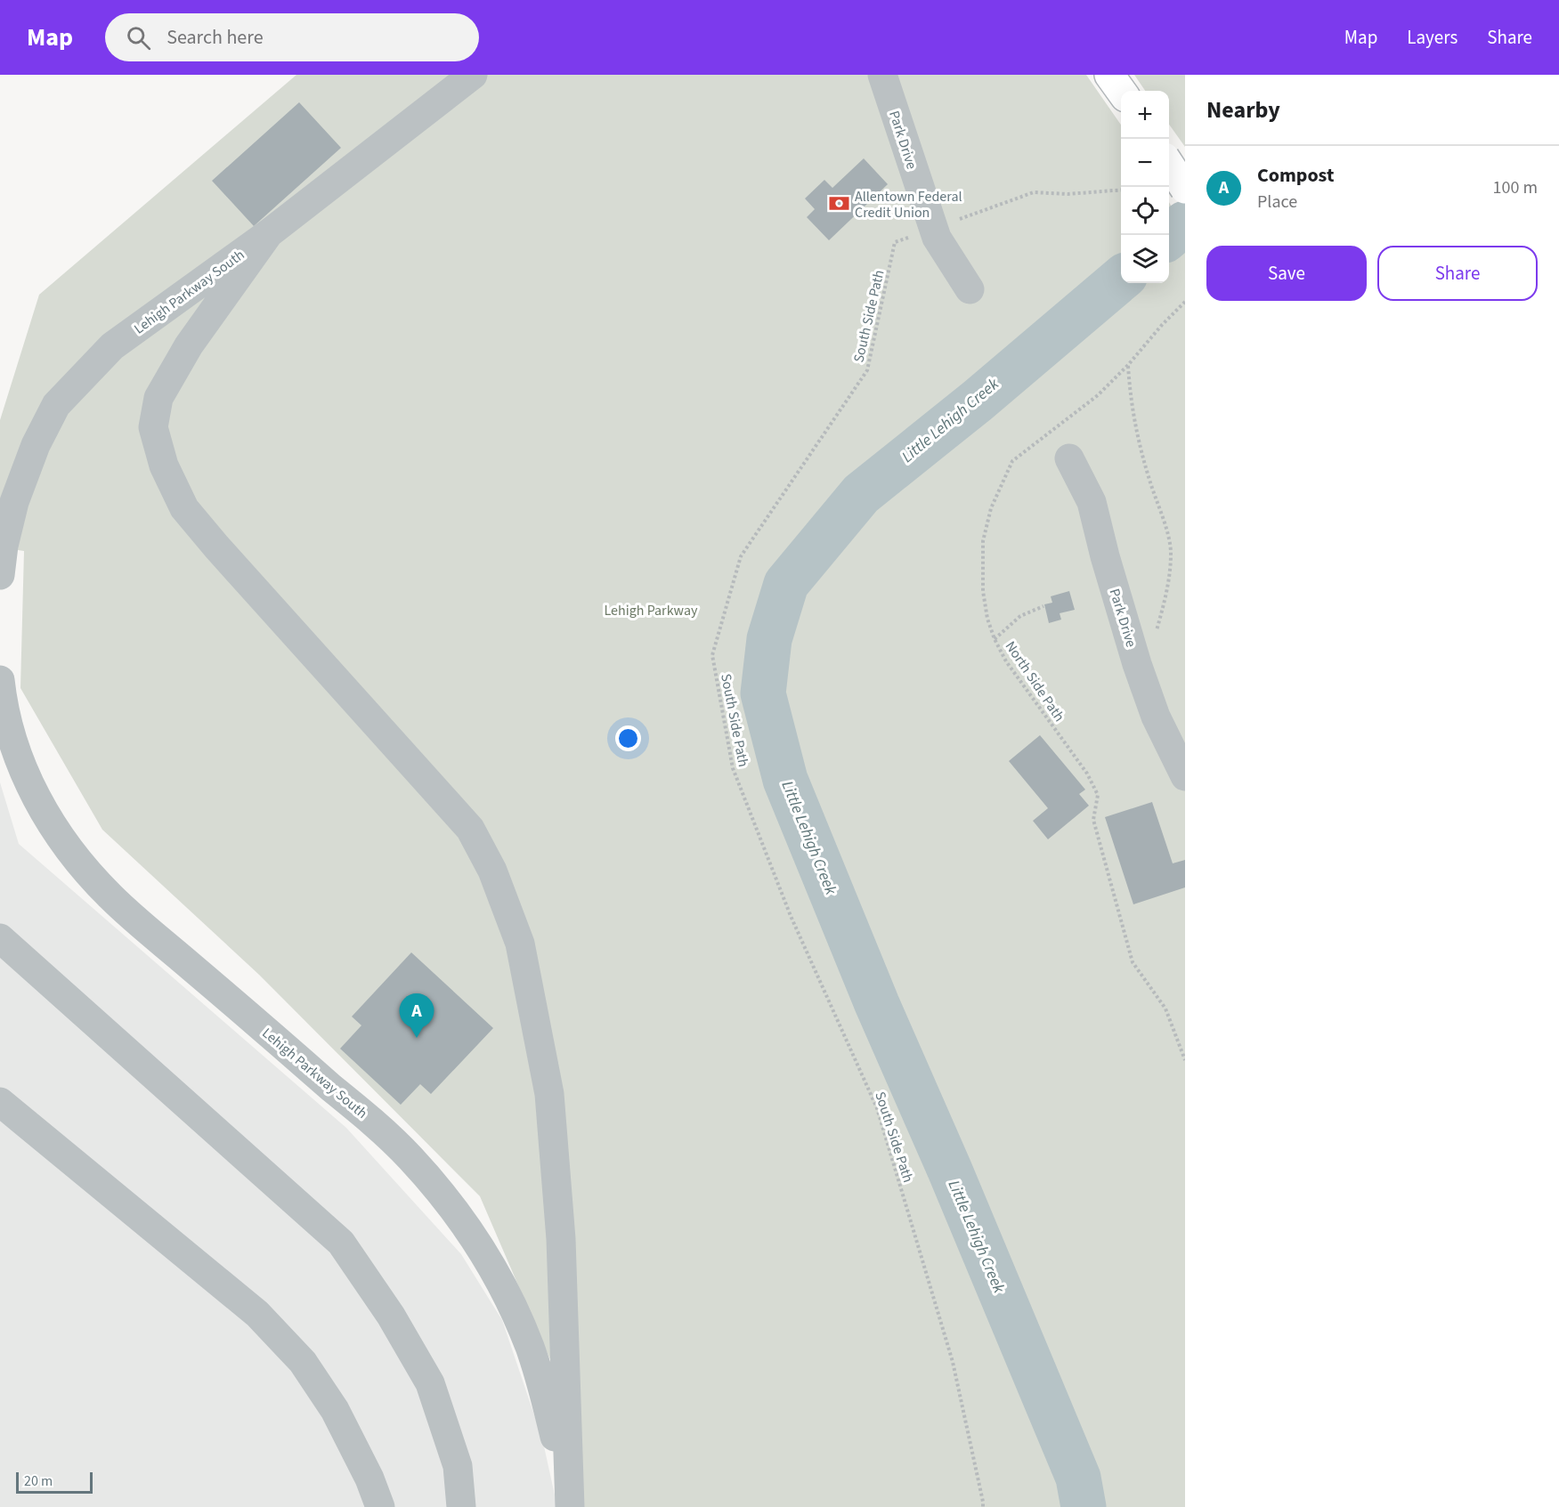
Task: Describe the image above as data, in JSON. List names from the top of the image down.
{
  "streets": {
    "lane": ["Park Drive", "Lehigh Parkway South"],
    "path": ["South Side Path", "North Side Path"]
  },
  "crossings": [
    ["Park Drive", "South Side Path"]
  ],
  "water": ["Little Lehigh Creek"],
  "parks": ["Lehigh Parkway"],
  "places": {
    "bank": ["Allentown Federal Credit Union"]
  },
  "scale_bar": "20 m",
  "page": {
    "header": "Map",
    "search": "Search here",
    "nav": ["Map", "Layers", "Share"],
    "heading": "Nearby",
    "map_buttons": ["+", "−"],
    "list": [
      {
        "mark": "A",
        "name": "Compost",
        "note": "Place",
        "value": "100 m"
      }
    ],
    "buttons": ["Save", "Share"],
    "pins": "A",
    "scale": "20 m"
  }
}
